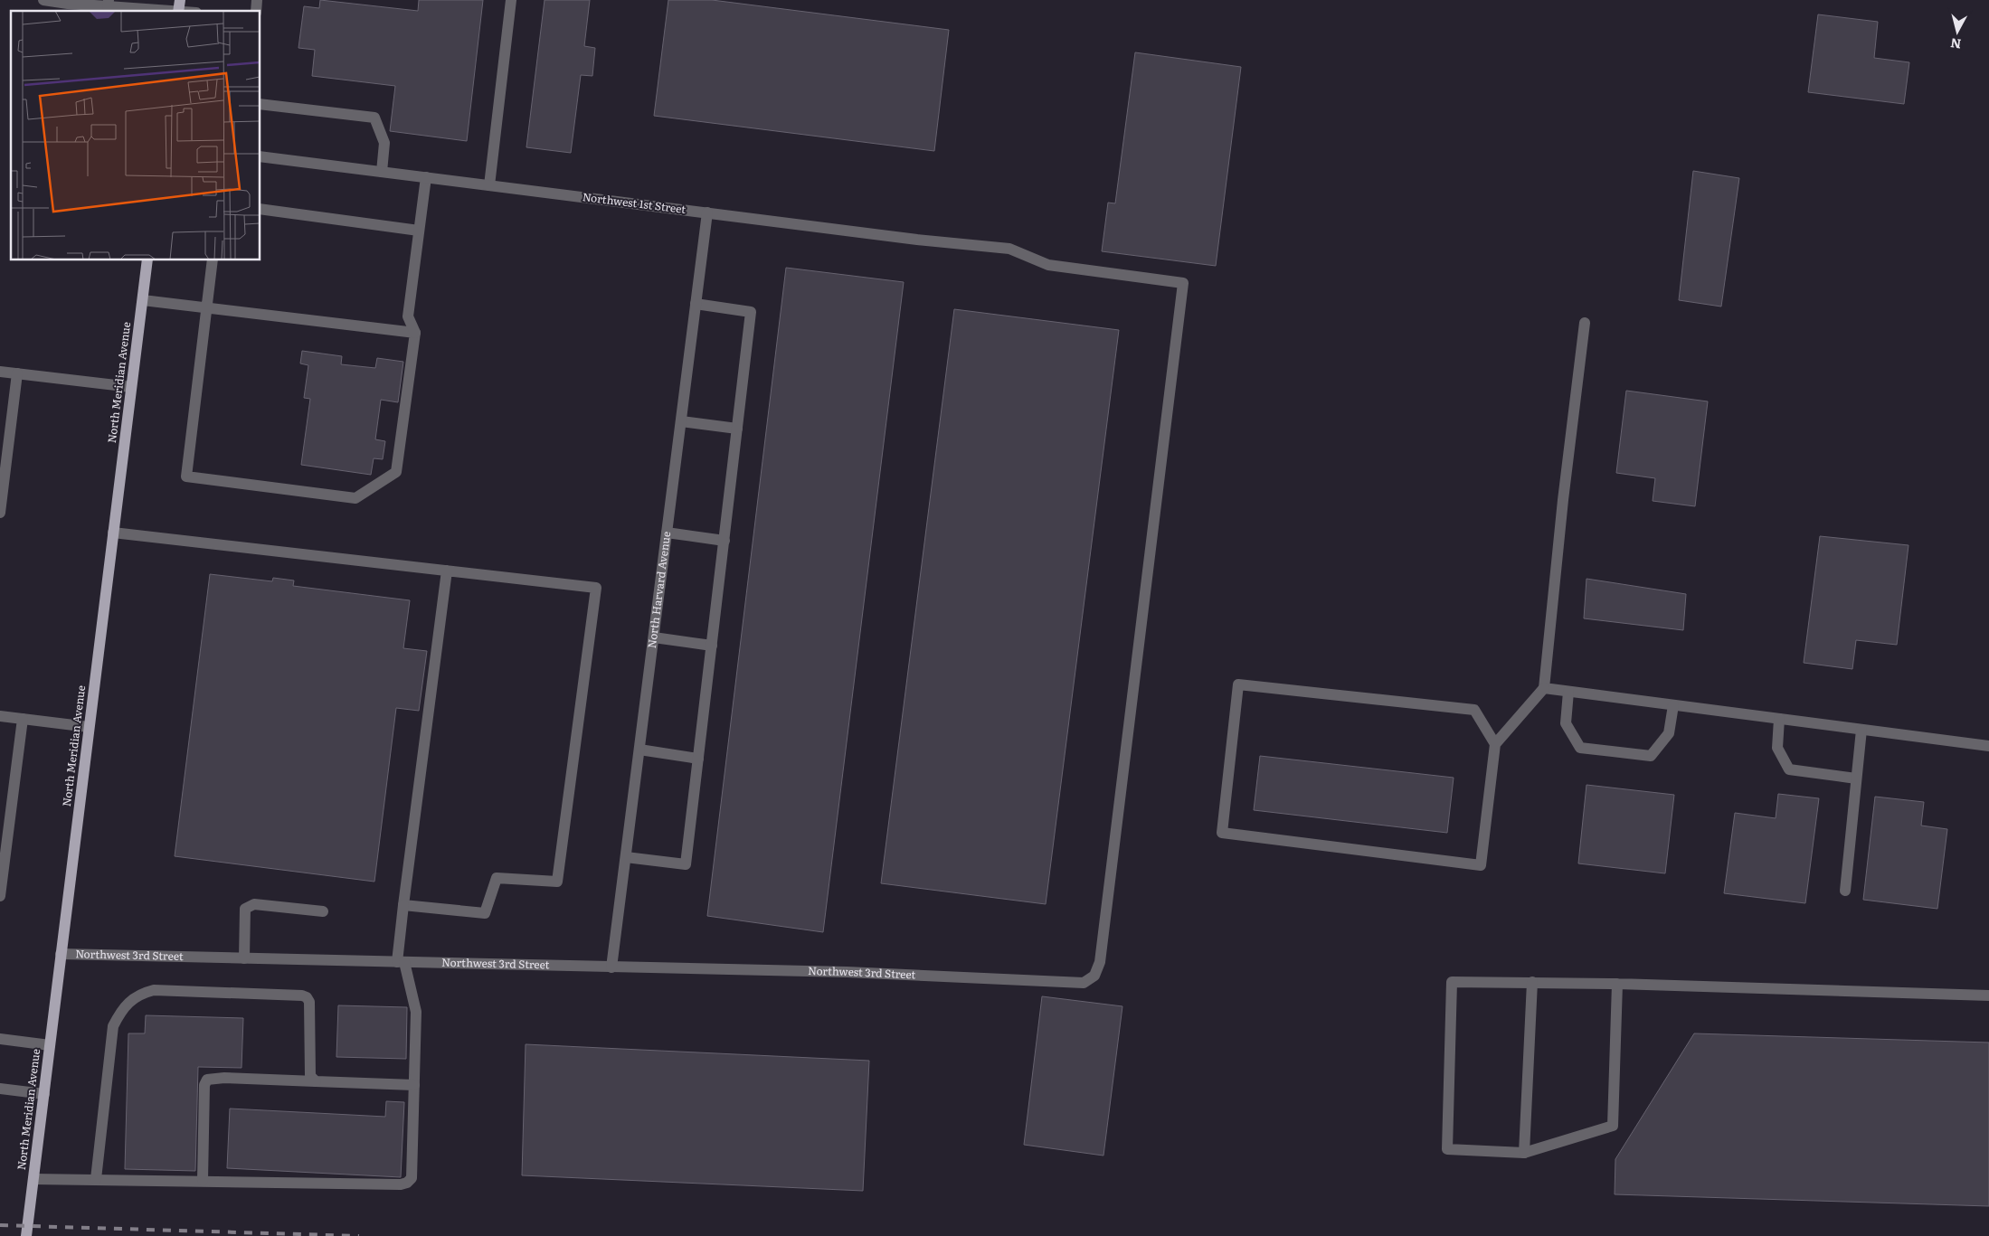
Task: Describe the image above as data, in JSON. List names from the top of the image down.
{
  "streets": {
    "main road": ["North Meridian Avenue"],
    "street": ["Northwest 1st Street", "North Harvard Avenue", "Northwest 3rd Street"]
  },
  "crossings": [
    ["Northwest 1st Street", "North Harvard Avenue"],
    ["Northwest 1st Street", "Northwest 3rd Street"],
    ["North Meridian Avenue", "Northwest 3rd Street"],
    ["North Harvard Avenue", "Northwest 3rd Street"]
  ],
  "north": "bottom"
}
